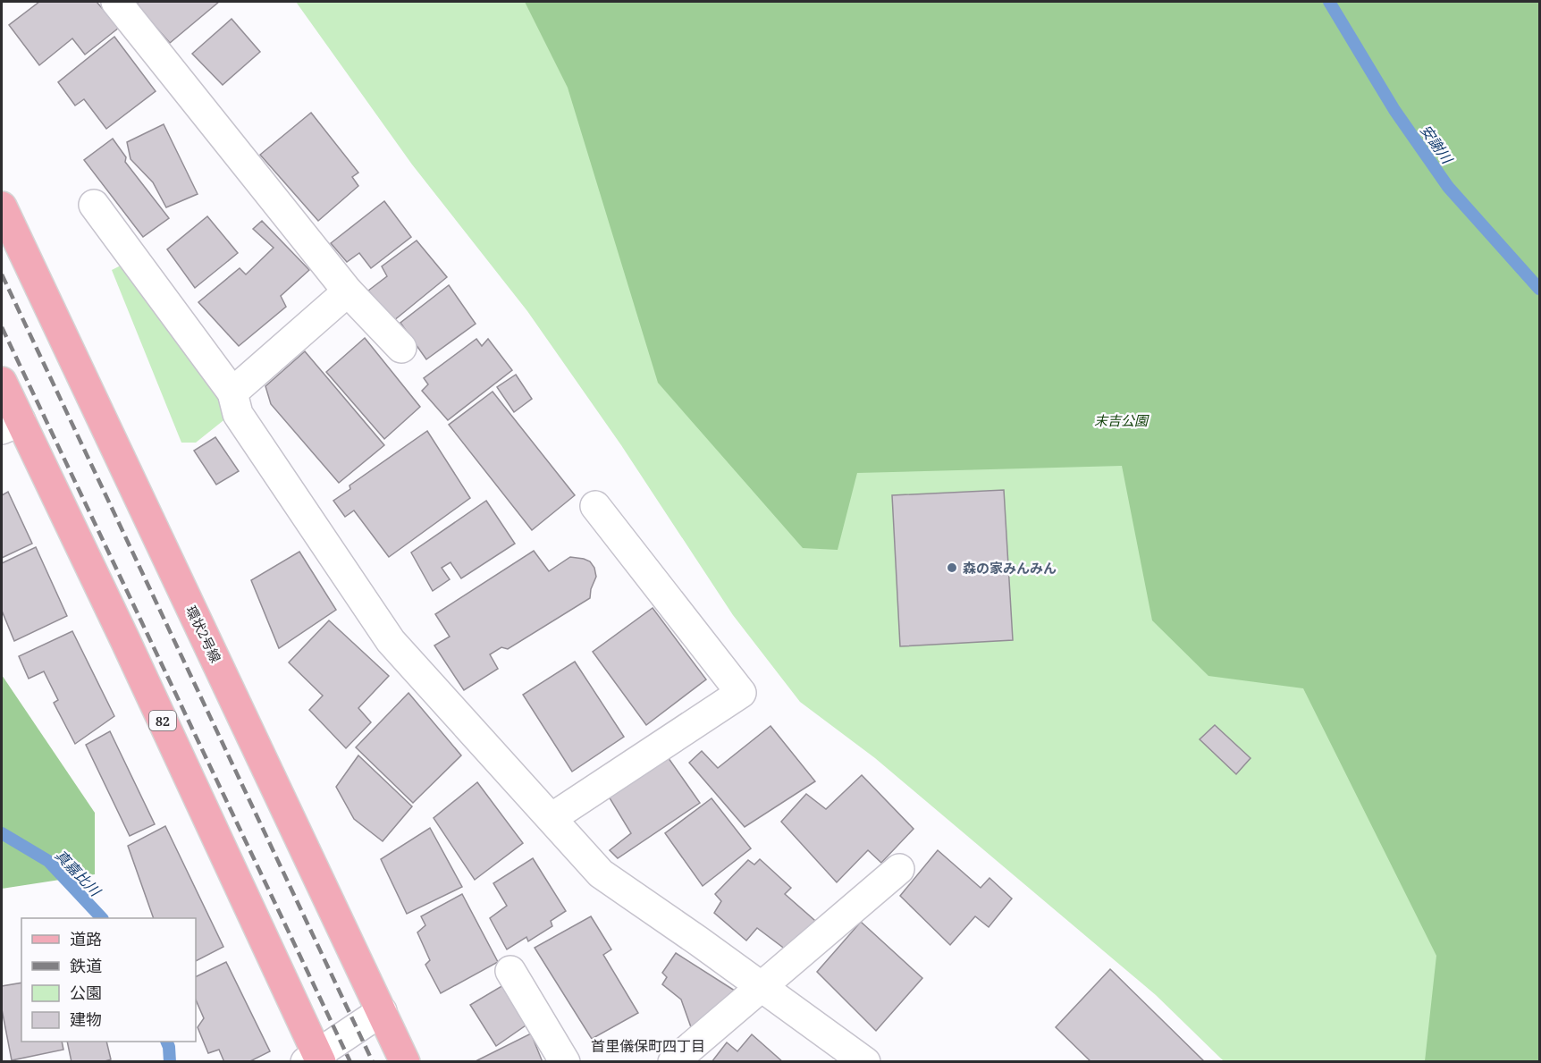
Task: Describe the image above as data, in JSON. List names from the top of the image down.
{
  "streets": {
    "main road": ["環状2号線", "82"]
  },
  "districts": ["首里儀保町四丁目"],
  "water": ["安謝川", "真嘉比川"],
  "parks": ["末吉公園"],
  "places": ["森の家みんみん"],
  "legend": [
    "道路",
    "鉄道",
    "公園",
    "建物"
  ]
}
